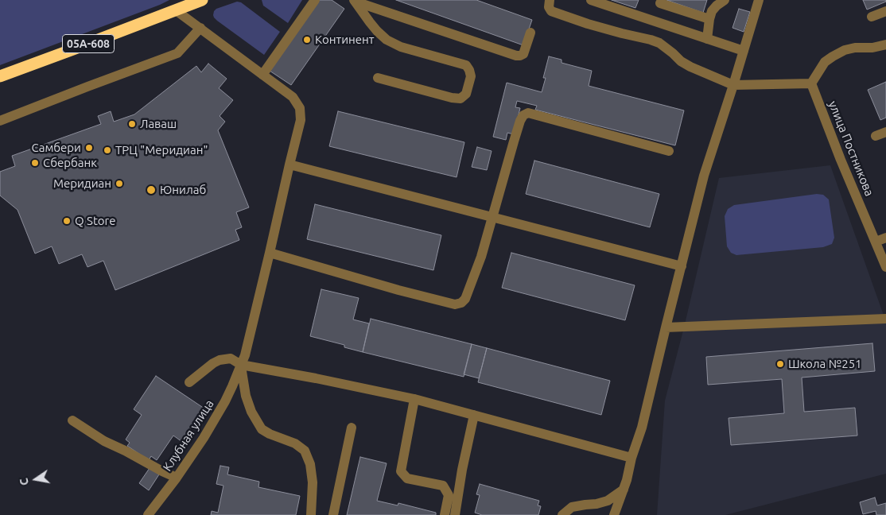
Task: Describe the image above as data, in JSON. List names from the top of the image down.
{
  "streets": {
    "highway": ["05А-608"],
    "street": ["улица Постникова", "Клубная улица"]
  },
  "crossings": [
    ["05А-608", "Клубная улица"]
  ],
  "places": [
    "Континент",
    "Лаваш",
    "Самбери",
    "ТРЦ \"Меридиан\"",
    "Сбербанк",
    "Меридиан",
    "Юнилаб",
    "Q Store",
    "Школа №251"
  ],
  "north": "left"
}
